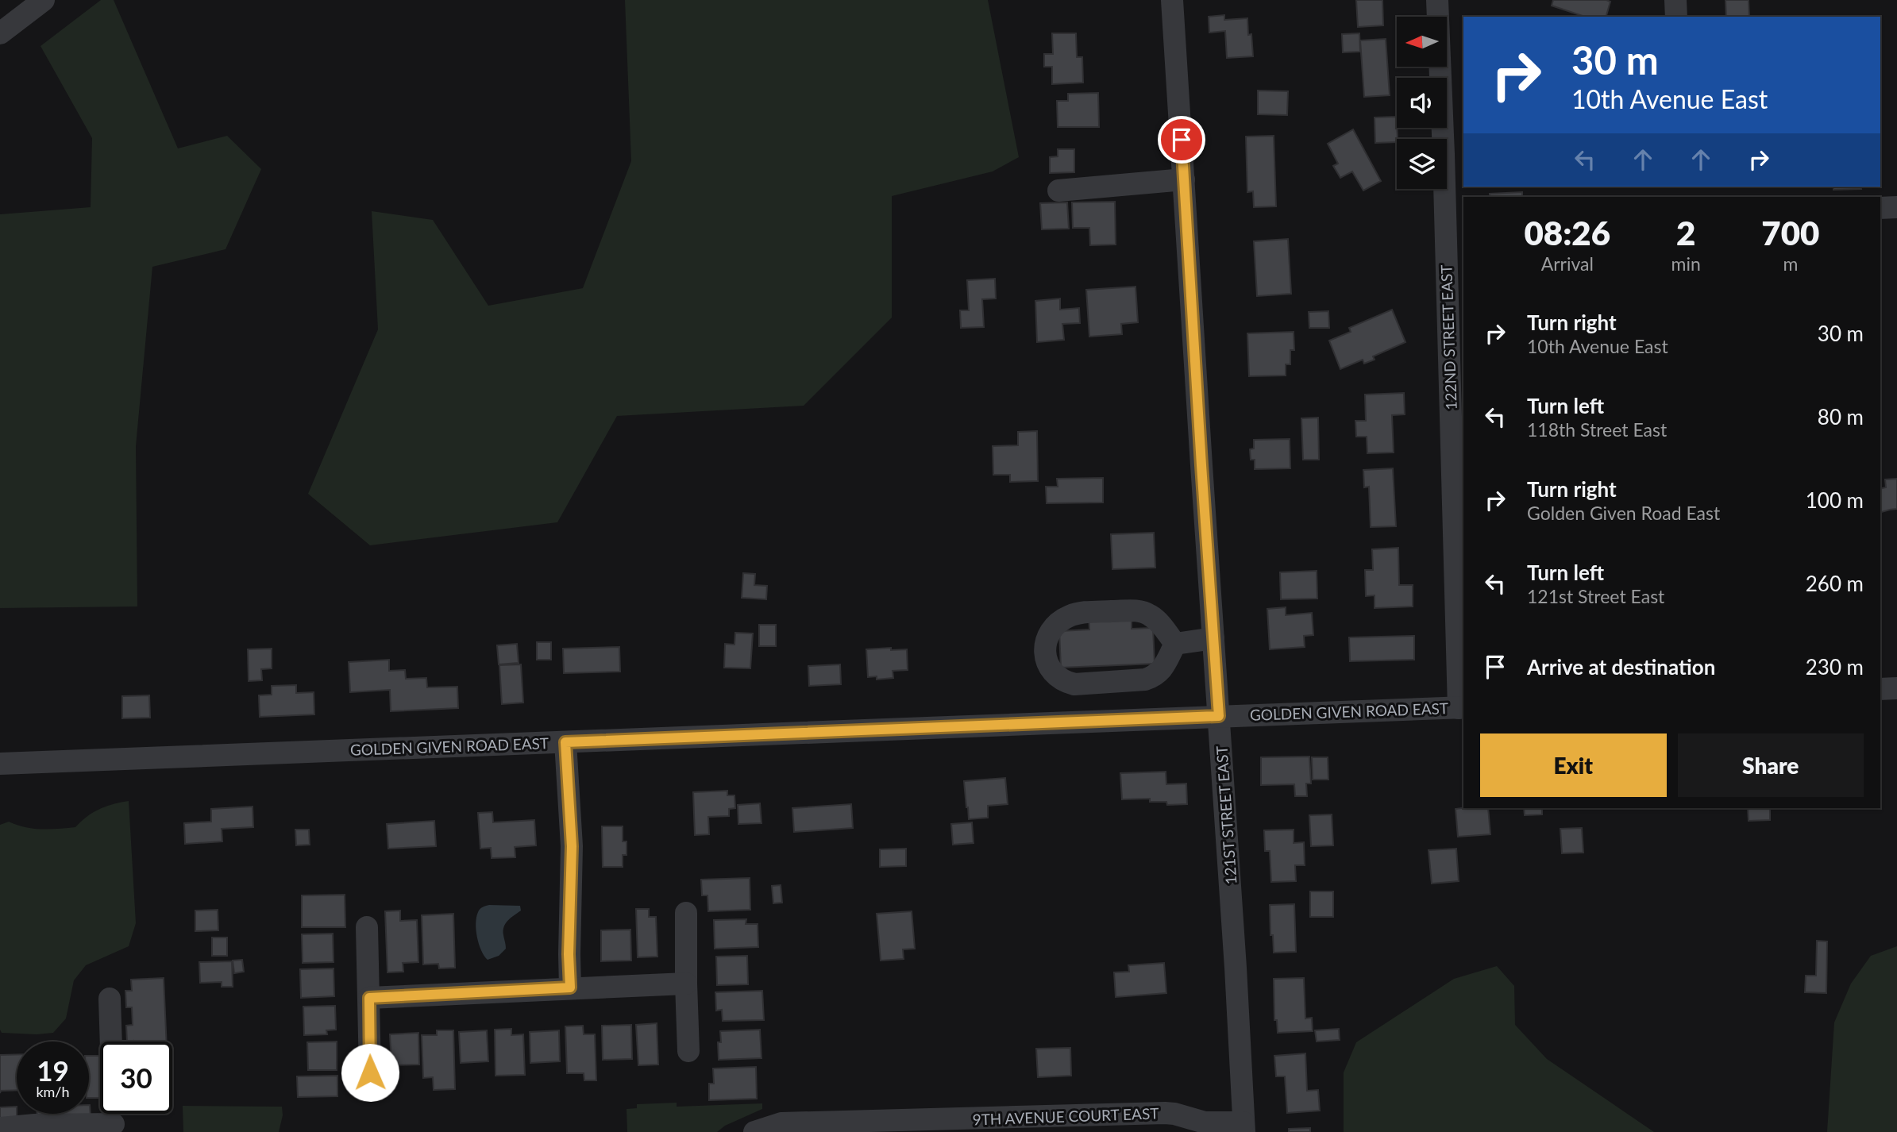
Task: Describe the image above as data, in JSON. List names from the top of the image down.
{
  "streets": {
    "street": [
      "122ND STREET EAST",
      "GOLDEN GIVEN ROAD EAST",
      "121ST STREET EAST",
      "9TH AVENUE COURT EAST"
    ]
  },
  "crossings": [
    ["122ND STREET EAST", "GOLDEN GIVEN ROAD EAST"],
    ["GOLDEN GIVEN ROAD EAST", "121ST STREET EAST"],
    ["121ST STREET EAST", "9TH AVENUE COURT EAST"]
  ],
  "north": "left",
  "page": {
    "turn": ["30 m", "10th Avenue East"],
    "eta": [
      "08:26",
      "Arrival",
      "2",
      "min",
      "700",
      "m"
    ],
    "list": [
      {
        "name": "Turn right",
        "note": "10th Avenue East",
        "value": "30 m"
      },
      {
        "name": "Turn left",
        "note": "118th Street East",
        "value": "80 m"
      },
      {
        "name": "Turn right",
        "note": "Golden Given Road East",
        "value": "100 m"
      },
      {
        "name": "Turn left",
        "note": "121st Street East",
        "value": "260 m"
      },
      {
        "name": "Arrive at destination",
        "value": "230 m"
      }
    ],
    "buttons": ["Exit", "Share"],
    "speed": "19 km/h",
    "limit": "30"
  }
}
